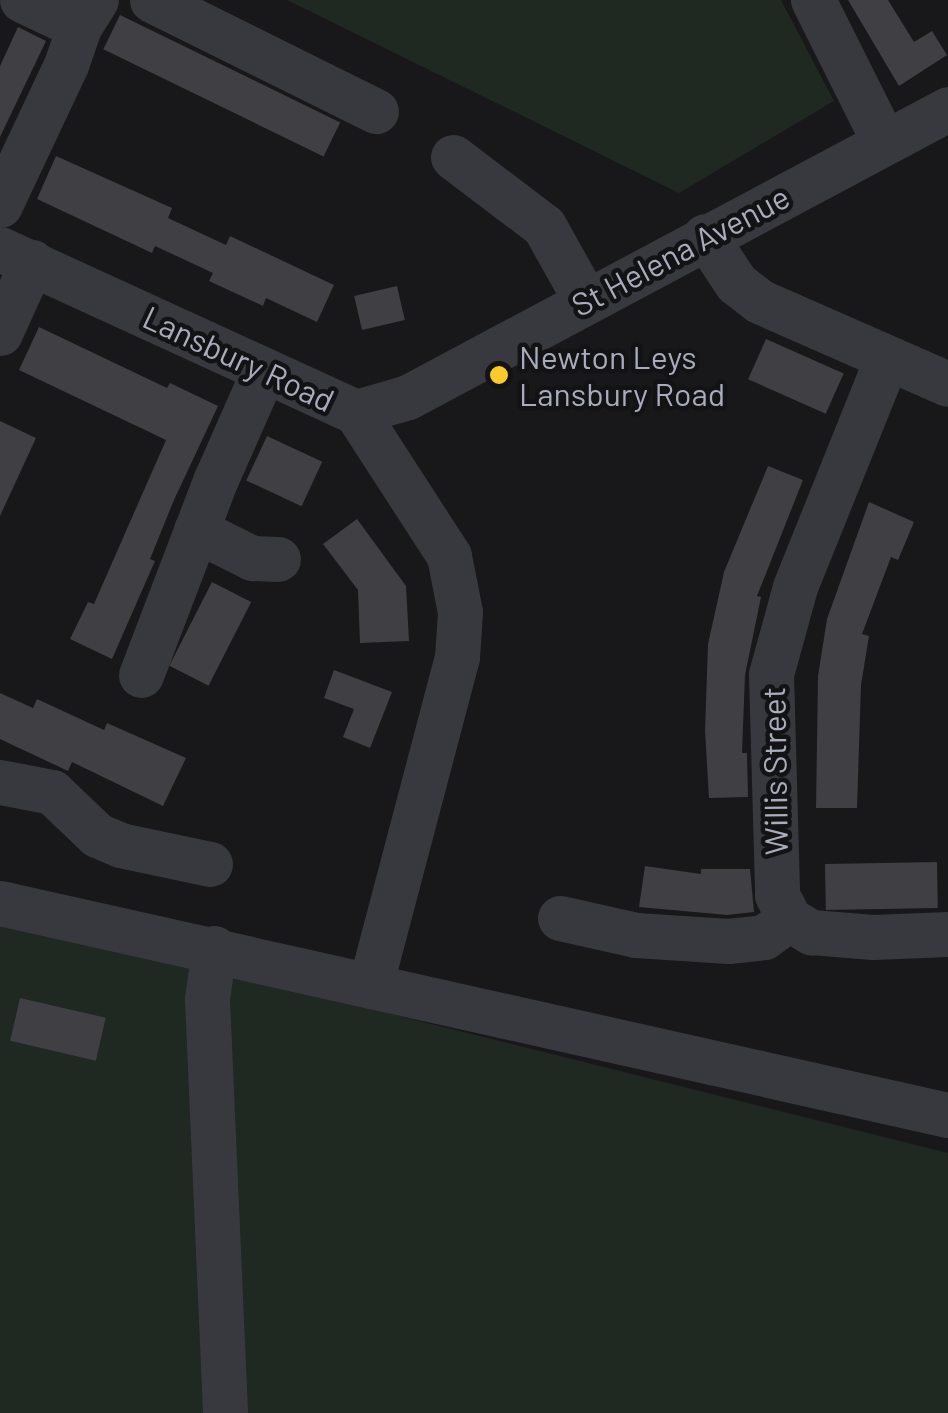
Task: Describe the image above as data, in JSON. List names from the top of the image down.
{
  "streets": {
    "street": ["St Helena Avenue", "Lansbury Road", "Willis Street"]
  },
  "crossings": [
    ["St Helena Avenue", "Lansbury Road"]
  ],
  "places": ["Newton Leys Lansbury Road"]
}
